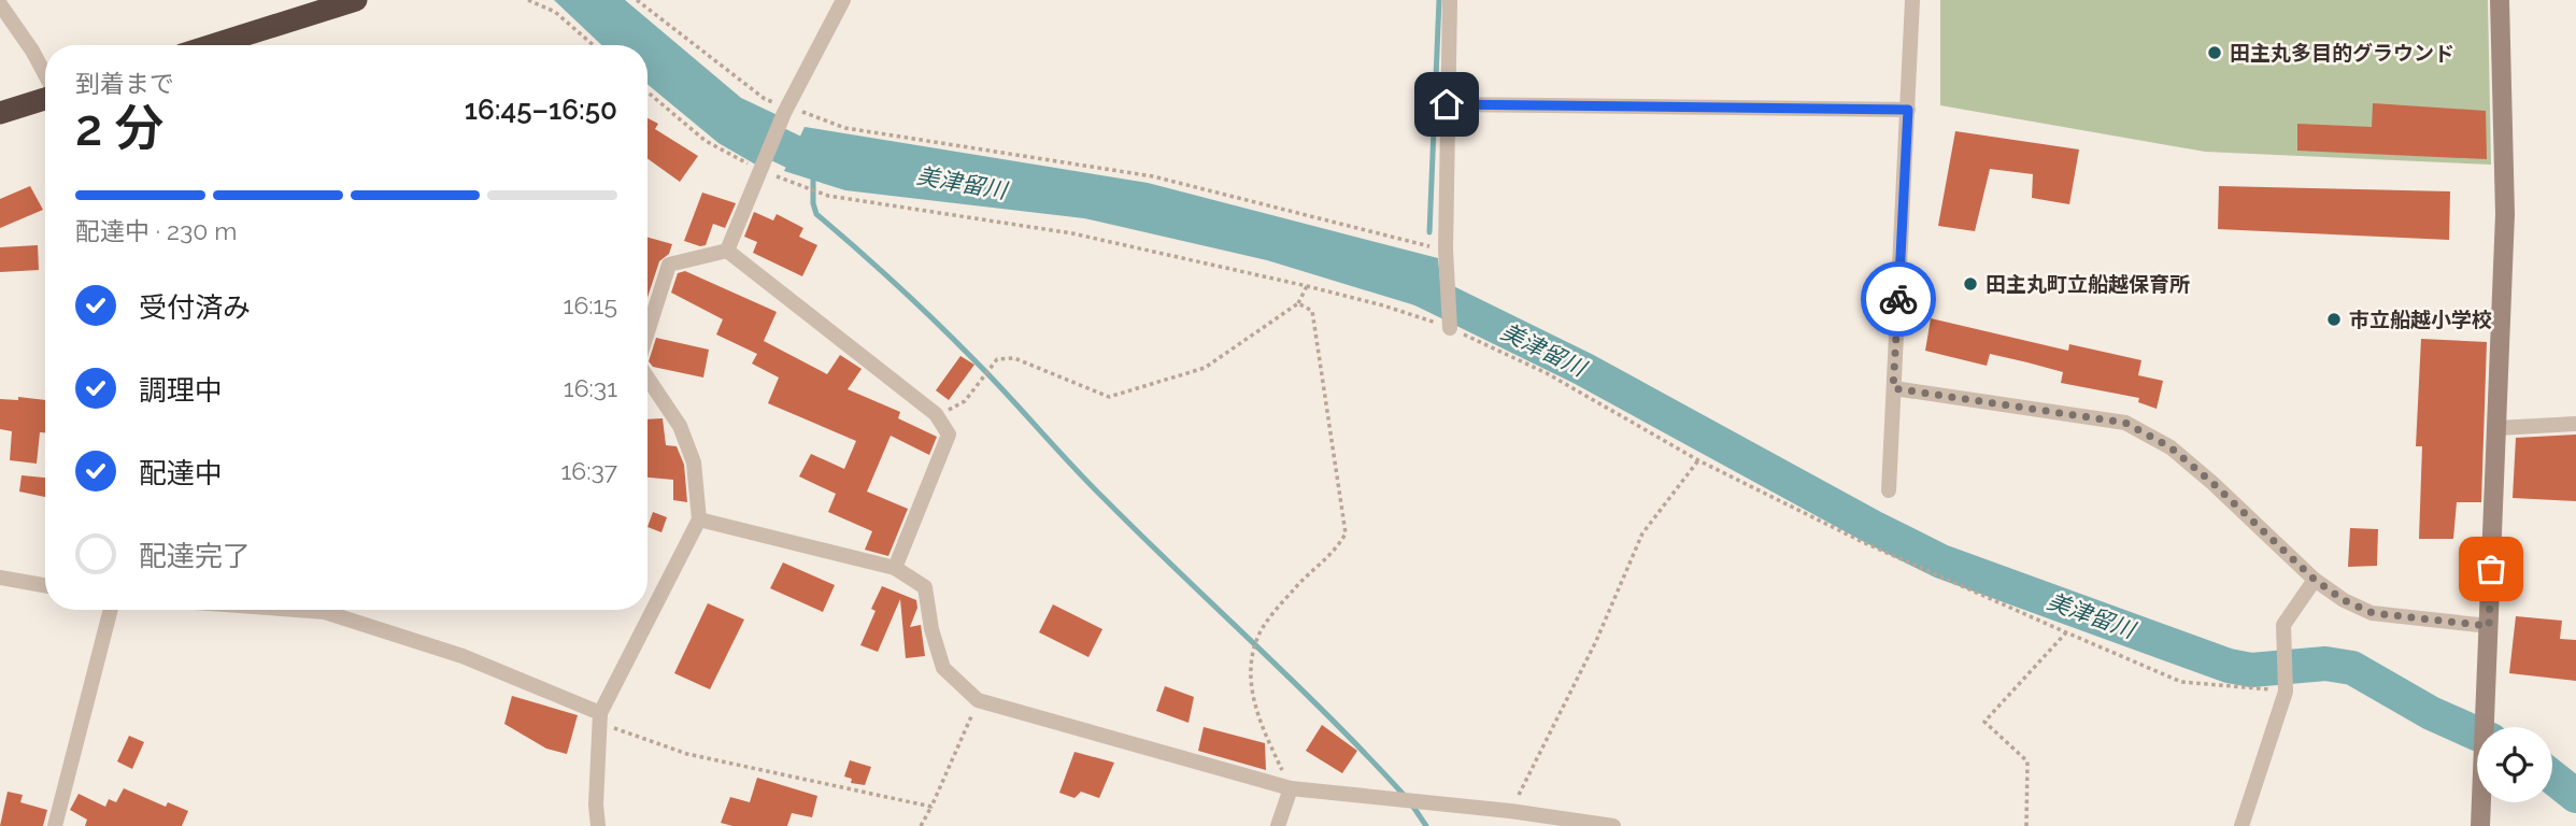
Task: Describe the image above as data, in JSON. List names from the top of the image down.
{
  "water": ["美津留川"],
  "places": ["田主丸多目的グラウンド", "田主丸町立船越保育所", "市立船越小学校"],
  "page": {
    "heading": ["2 分", "到着まで", "16:45–16:50"],
    "bar": "配達中 · 230 m",
    "list": [
      ["受付済み", "16:15"],
      ["調理中", "16:31"],
      ["配達中", "16:37"],
      "配達完了"
    ]
  }
}
